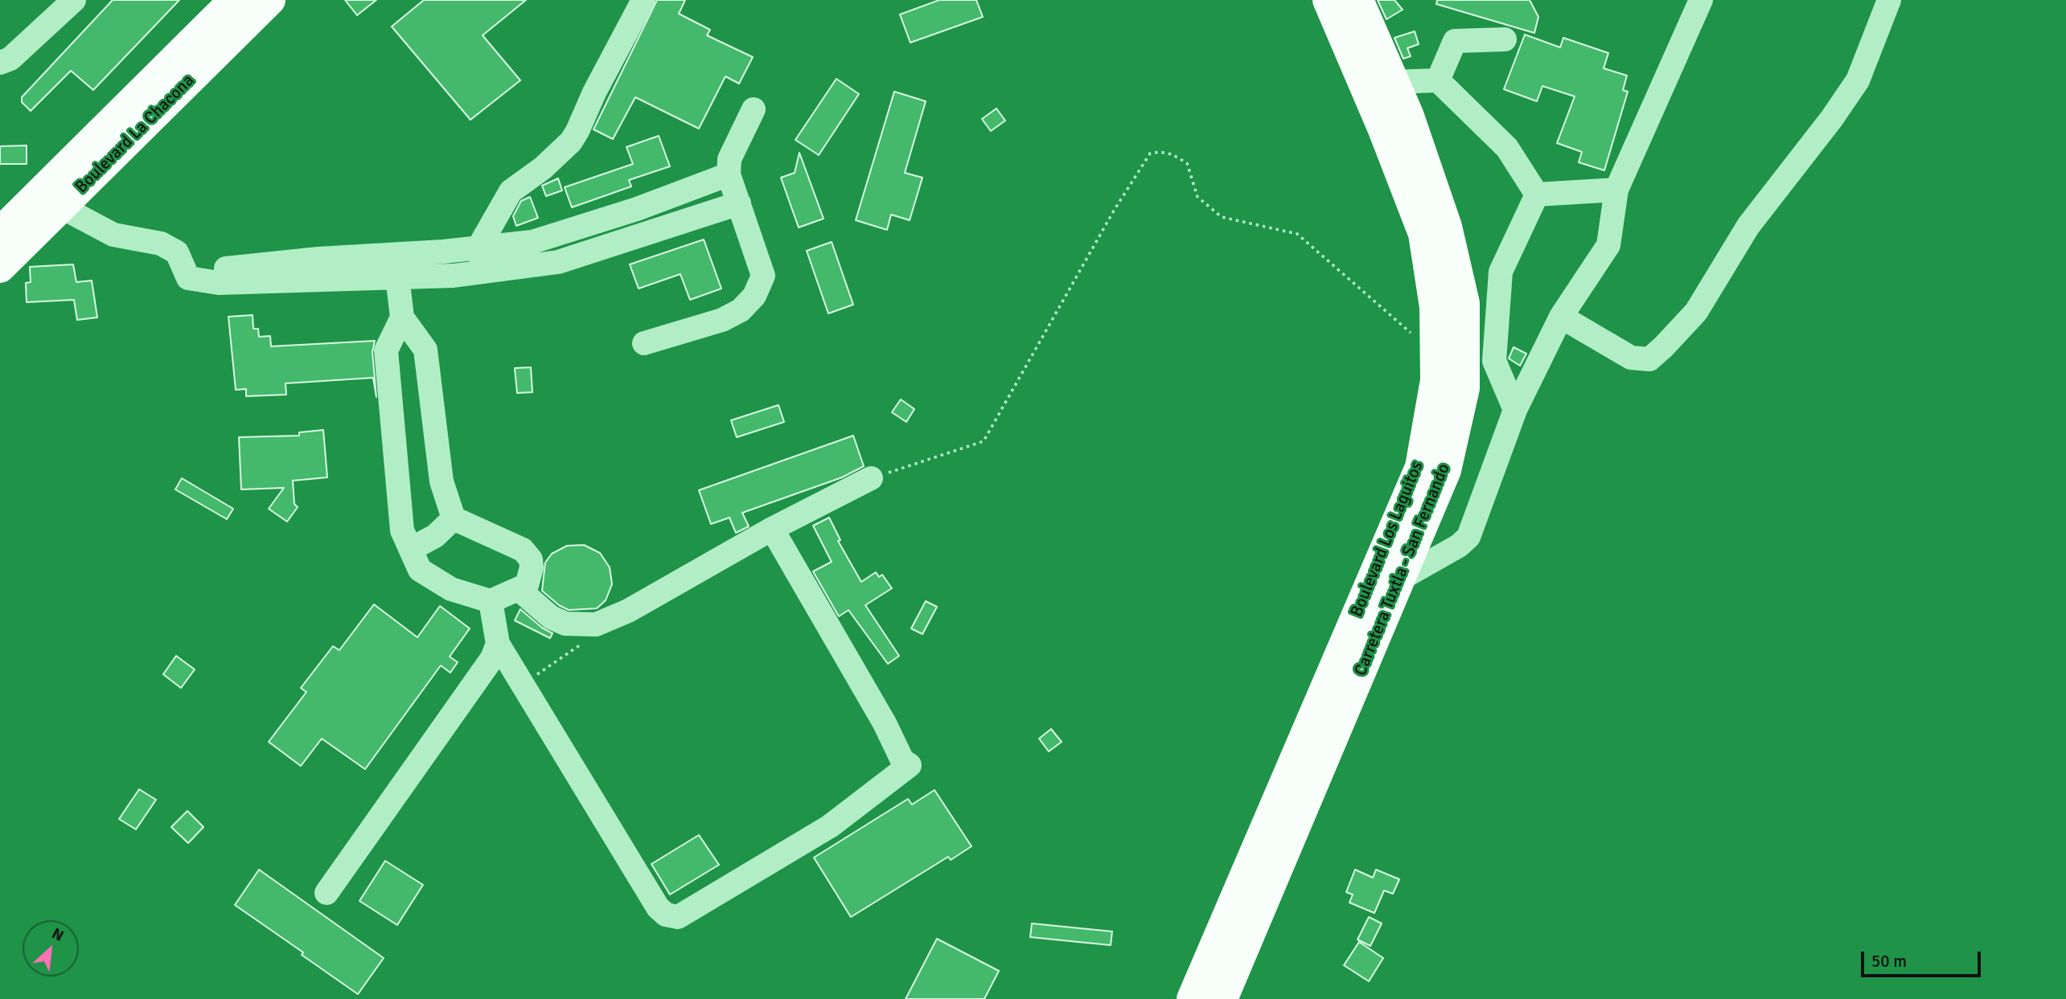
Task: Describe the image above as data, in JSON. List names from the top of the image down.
{
  "streets": {
    "main road": ["Boulevard La Chacona", "Boulevard Los Laguitos", "Carretera Tuxtla - San Fernando"]
  },
  "scale_bar": "50 m",
  "north": "top right"
}
